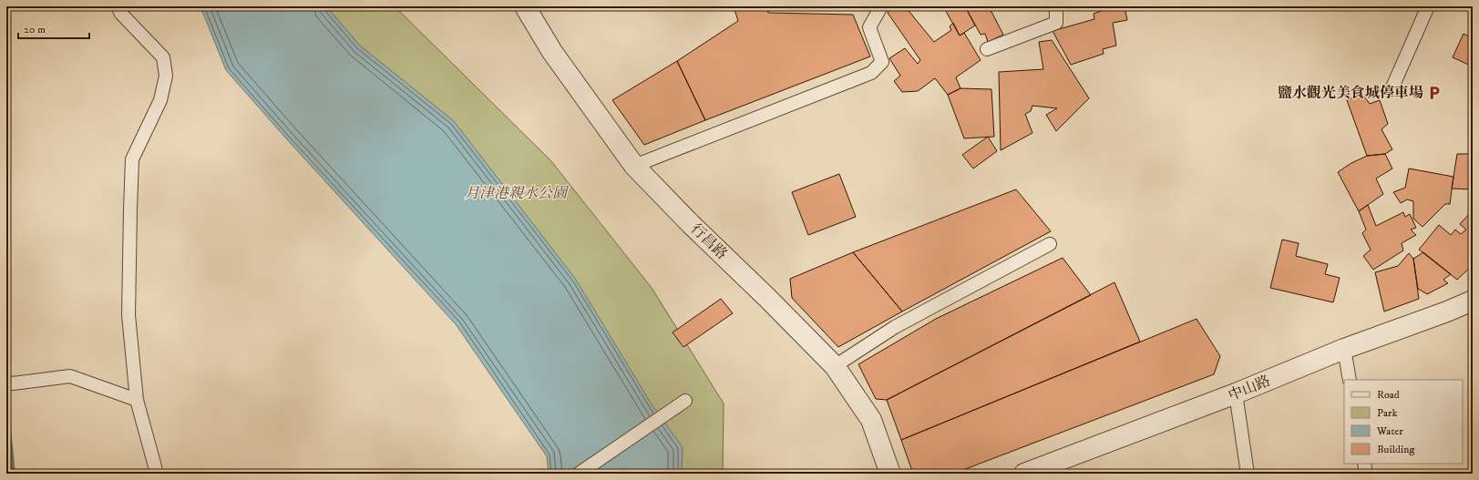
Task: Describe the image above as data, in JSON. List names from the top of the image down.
{
  "streets": {
    "street": ["行昌路", "中山路"]
  },
  "parks": ["月津港親水公園"],
  "places": {
    "parking": ["鹽水觀光美食城停車場"]
  },
  "legend": [
    "Road",
    "Park",
    "Water",
    "Building"
  ],
  "scale_bar": "20 m"
}
